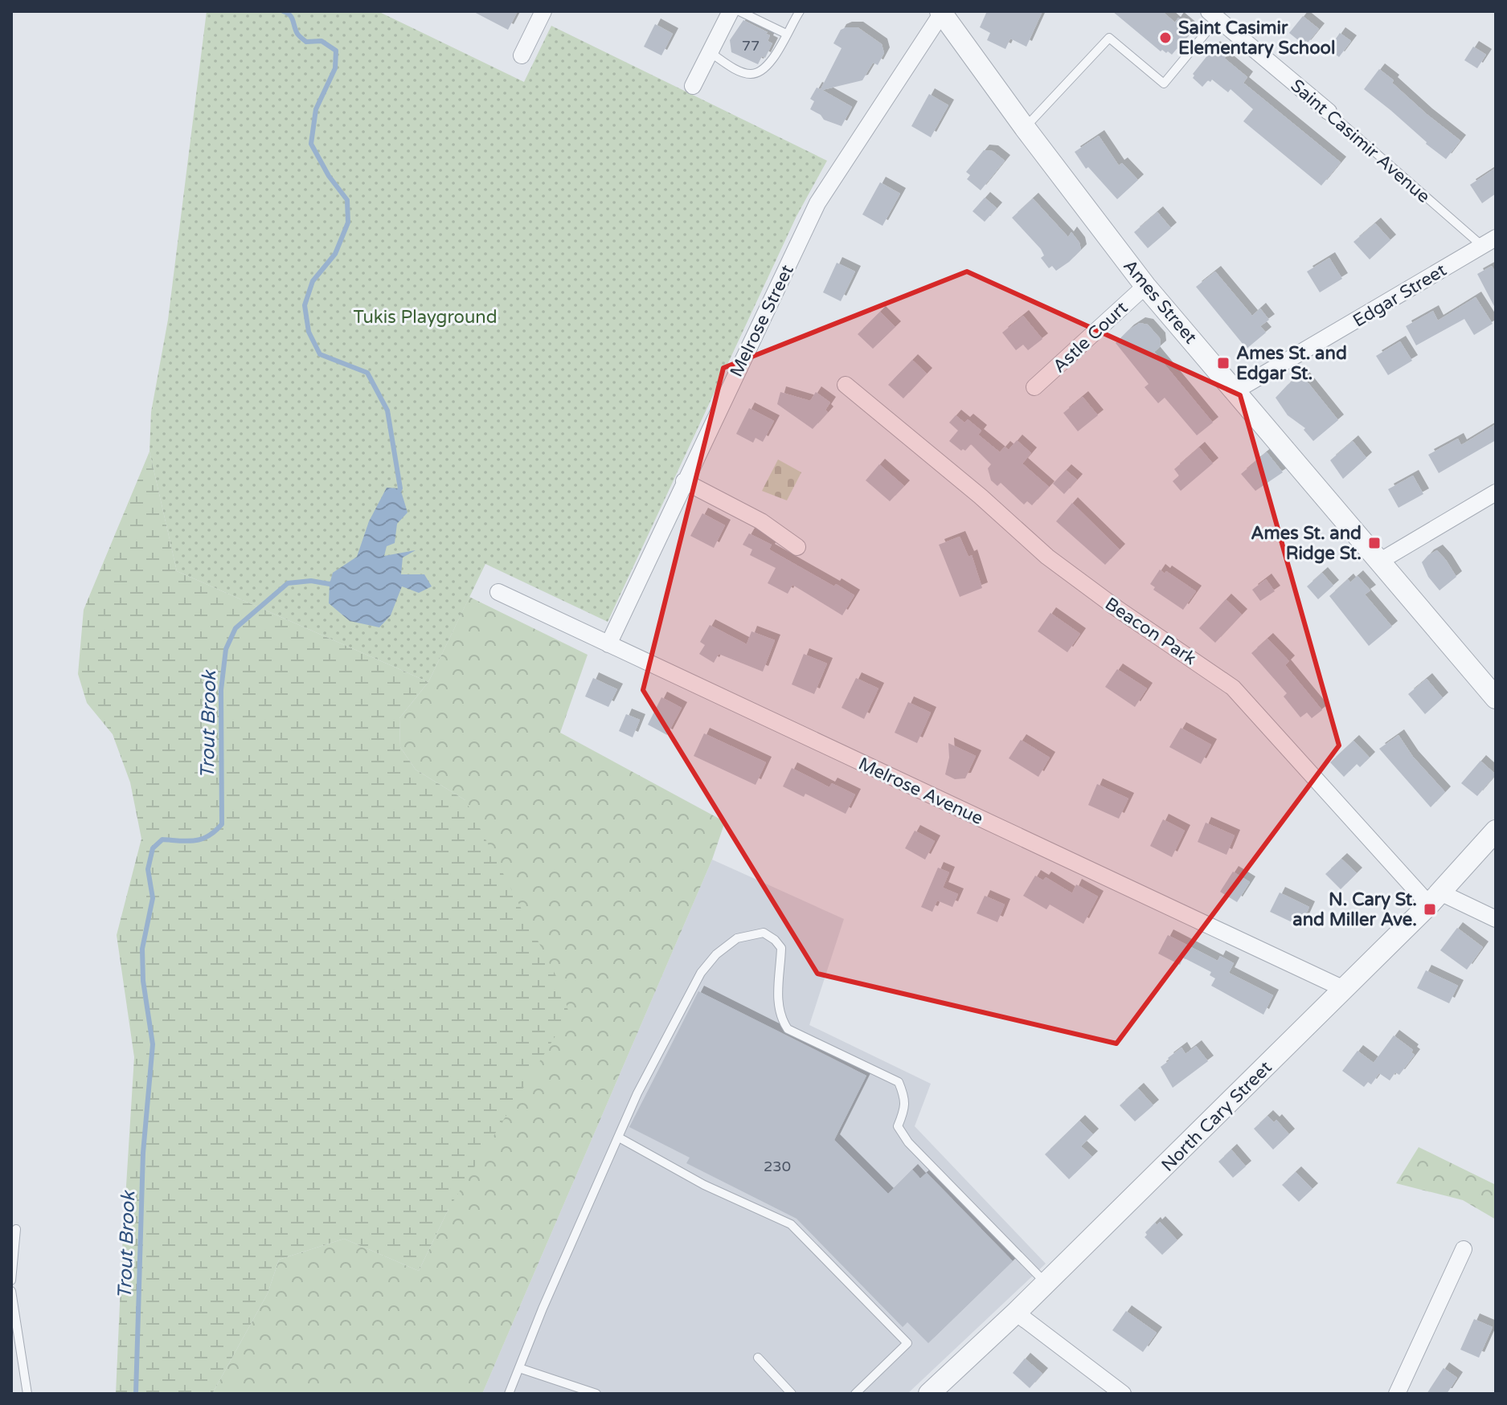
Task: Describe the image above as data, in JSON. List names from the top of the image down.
{
  "streets": {
    "street": [
      "Saint Casimir Avenue",
      "Edgar Street",
      "Ames Street",
      "Melrose Street",
      "Astle Court",
      "Beacon Park",
      "Melrose Avenue",
      "North Cary Street"
    ]
  },
  "crossings": [
    ["Saint Casimir Avenue", "Edgar Street"],
    ["Edgar Street", "Ames Street"],
    ["Ames Street", "Melrose Street"],
    ["Ames Street", "Astle Court"],
    ["Melrose Street", "Melrose Avenue"],
    ["Beacon Park", "North Cary Street"],
    ["Melrose Avenue", "North Cary Street"]
  ],
  "water": ["Trout Brook"],
  "parks": ["Tukis Playground"],
  "places": {
    "other": ["Saint Casimir Elementary School"],
    "transit": ["Ames St. and Edgar St.", "Ames St. and Ridge St.", "N. Cary St. and Miller Ave."]
  },
  "house_numbers": ["77", "230"]
}
